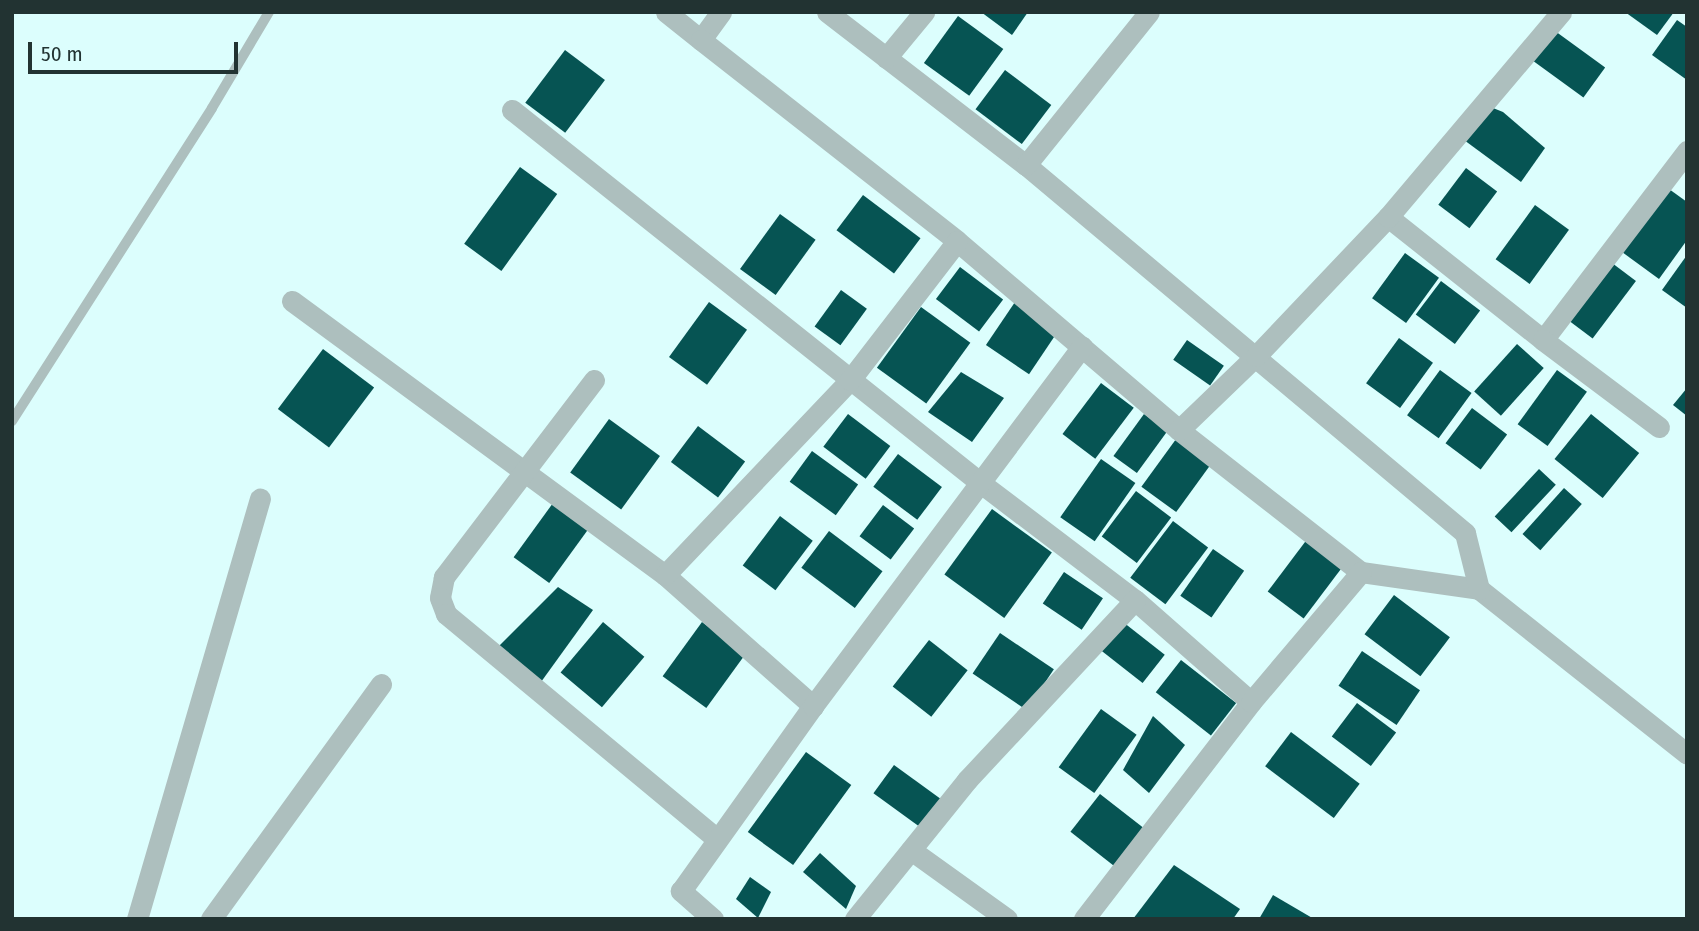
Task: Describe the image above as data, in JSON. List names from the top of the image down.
{
  "scale_bar": "50 m"
}
